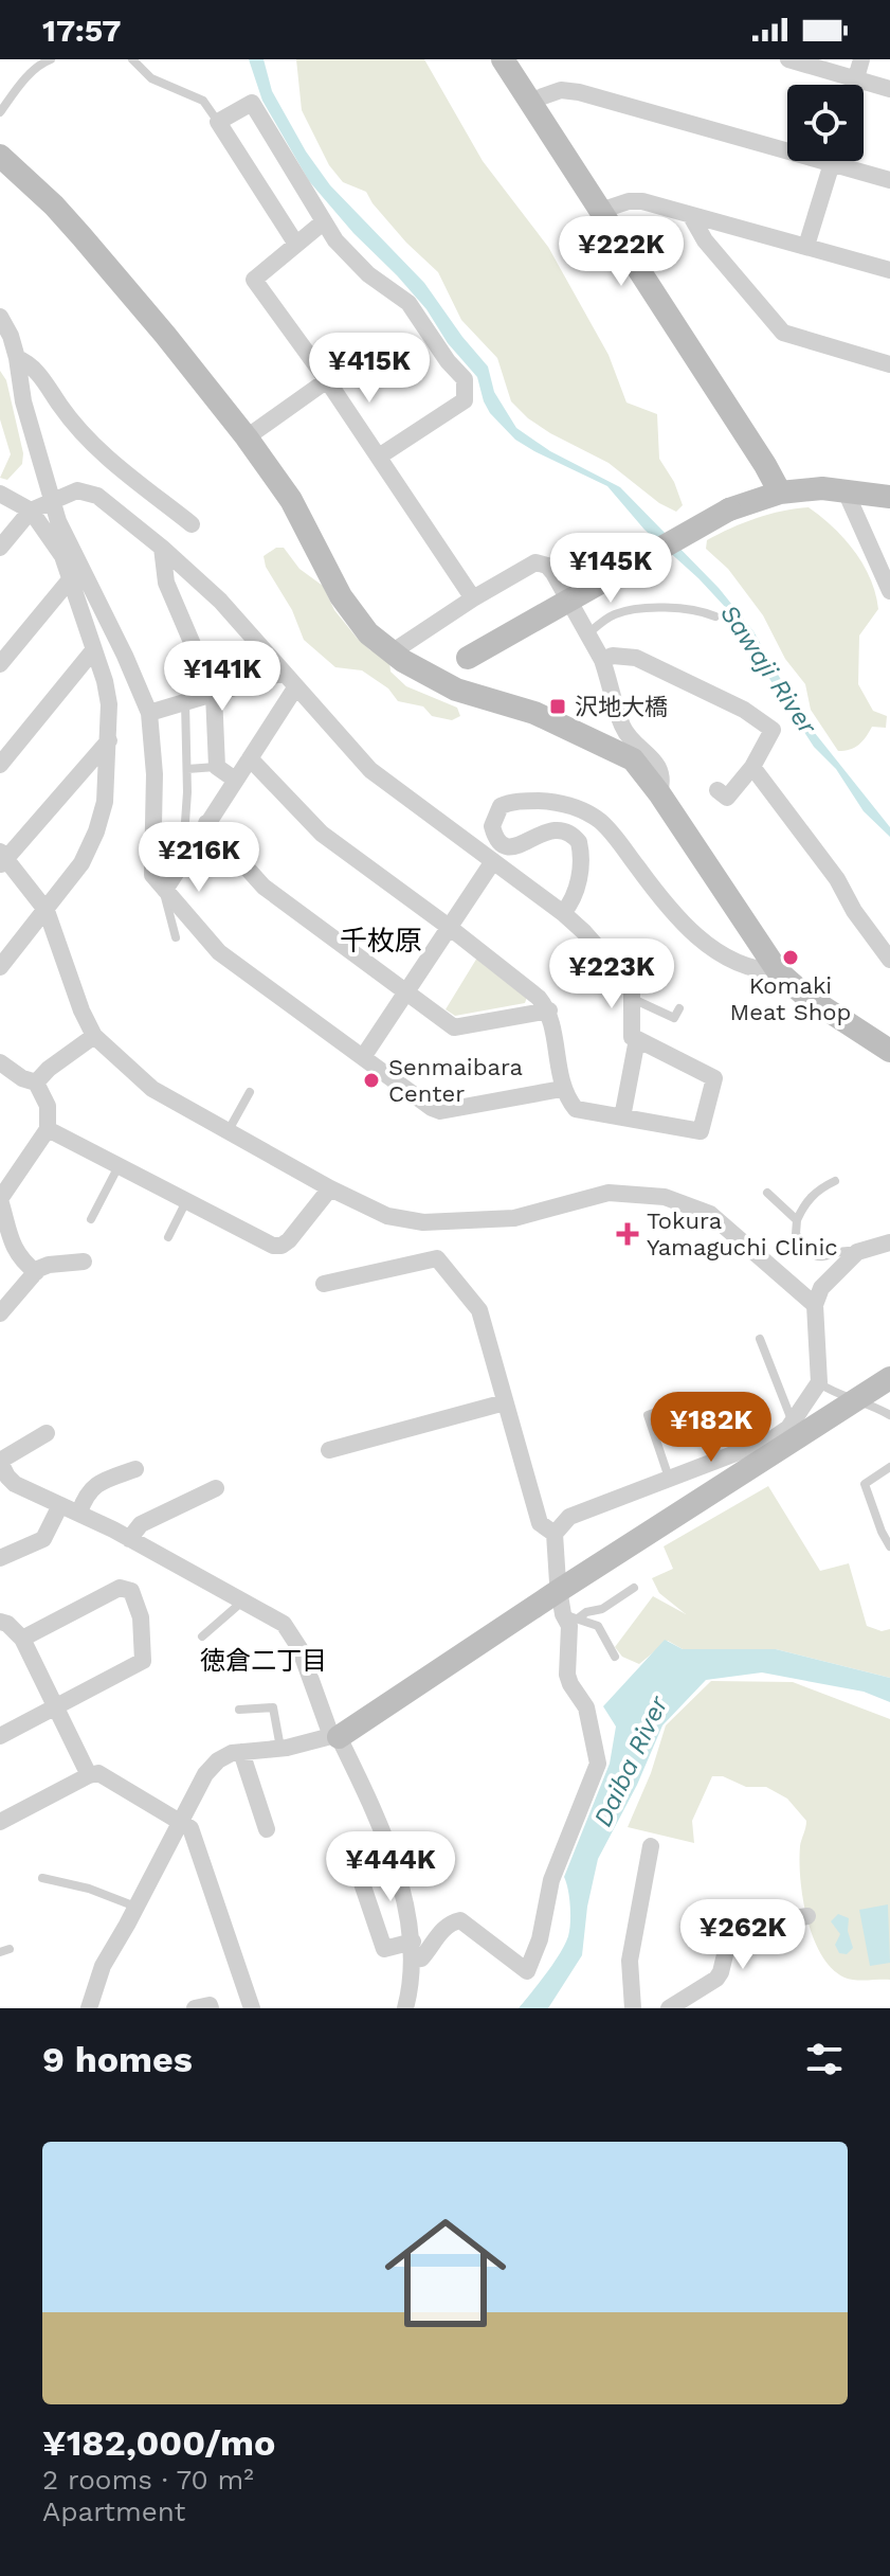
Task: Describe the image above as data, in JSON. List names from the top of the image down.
{
  "districts": ["千枚原", "徳倉二丁目"],
  "water": ["Sawaji River", "Daiba River"],
  "places": {
    "transit": ["沢地大橋"],
    "other": ["Komaki Meat Shop", "Senmaibara Center"],
    "health": ["Tokura Yamaguchi Clinic"]
  },
  "page": {
    "status": "17:57",
    "price": [
      "¥222K",
      "¥415K",
      "¥145K",
      "¥141K",
      "¥216K",
      "¥223K",
      "¥182K",
      "¥444K",
      "¥262K"
    ],
    "heading": "9 homes",
    "list": [
      {
        "name": "¥182,000/mo",
        "note": "2 rooms · 70 m² · Apartment"
      }
    ]
  }
}
